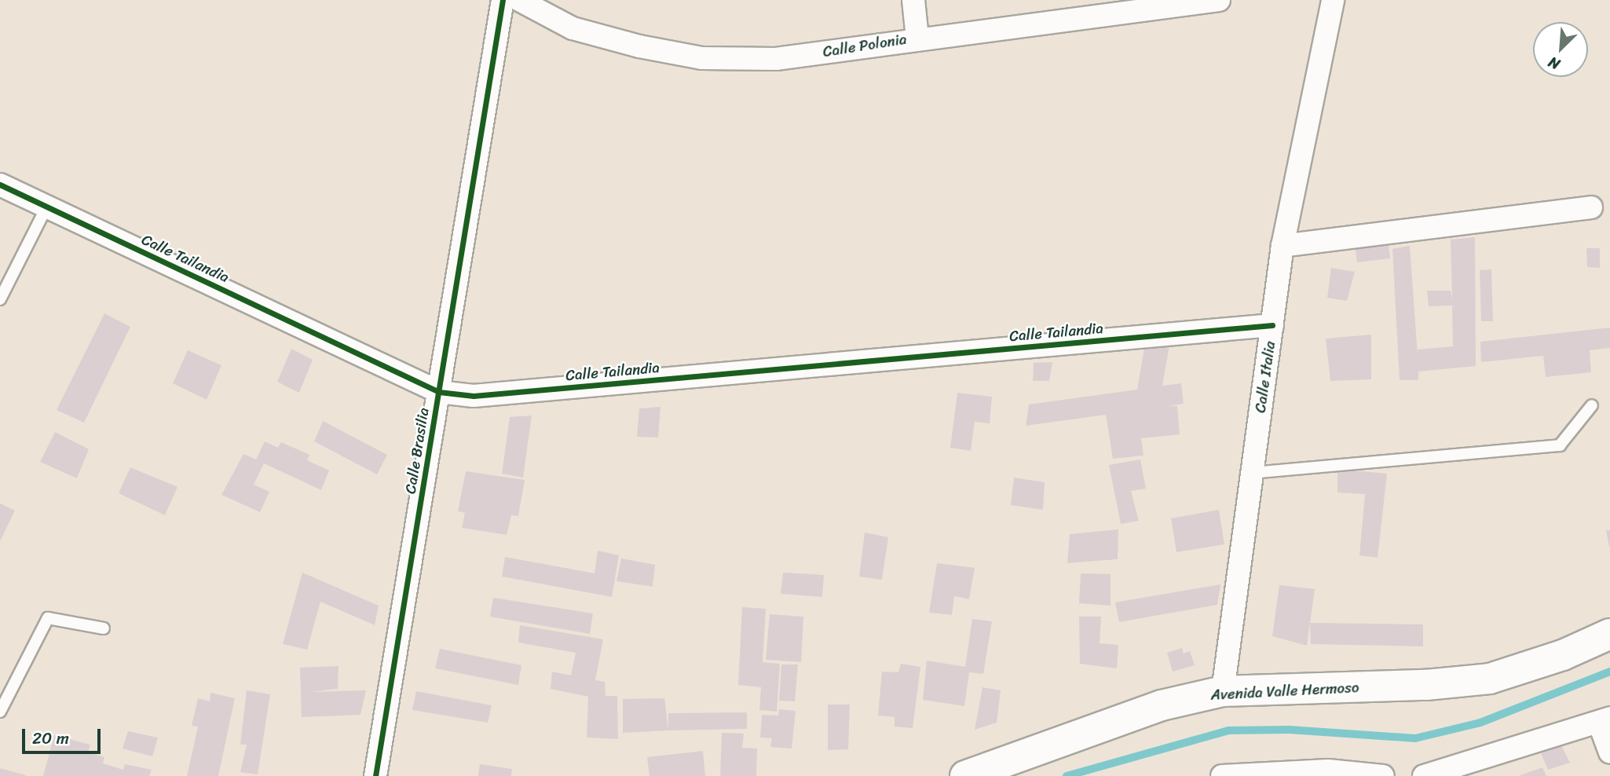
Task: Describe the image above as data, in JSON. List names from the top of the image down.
{
  "streets": {
    "street": [
      "Calle Polonia",
      "Calle Tailandia",
      "Calle Italia",
      "Calle Brasilia",
      "Avenida Valle Hermoso"
    ]
  },
  "crossings": [
    ["Calle Tailandia", "Calle Italia"],
    ["Calle Tailandia", "Calle Brasilia"],
    ["Calle Italia", "Avenida Valle Hermoso"]
  ],
  "scale_bar": "20 m",
  "north": "bottom left"
}
